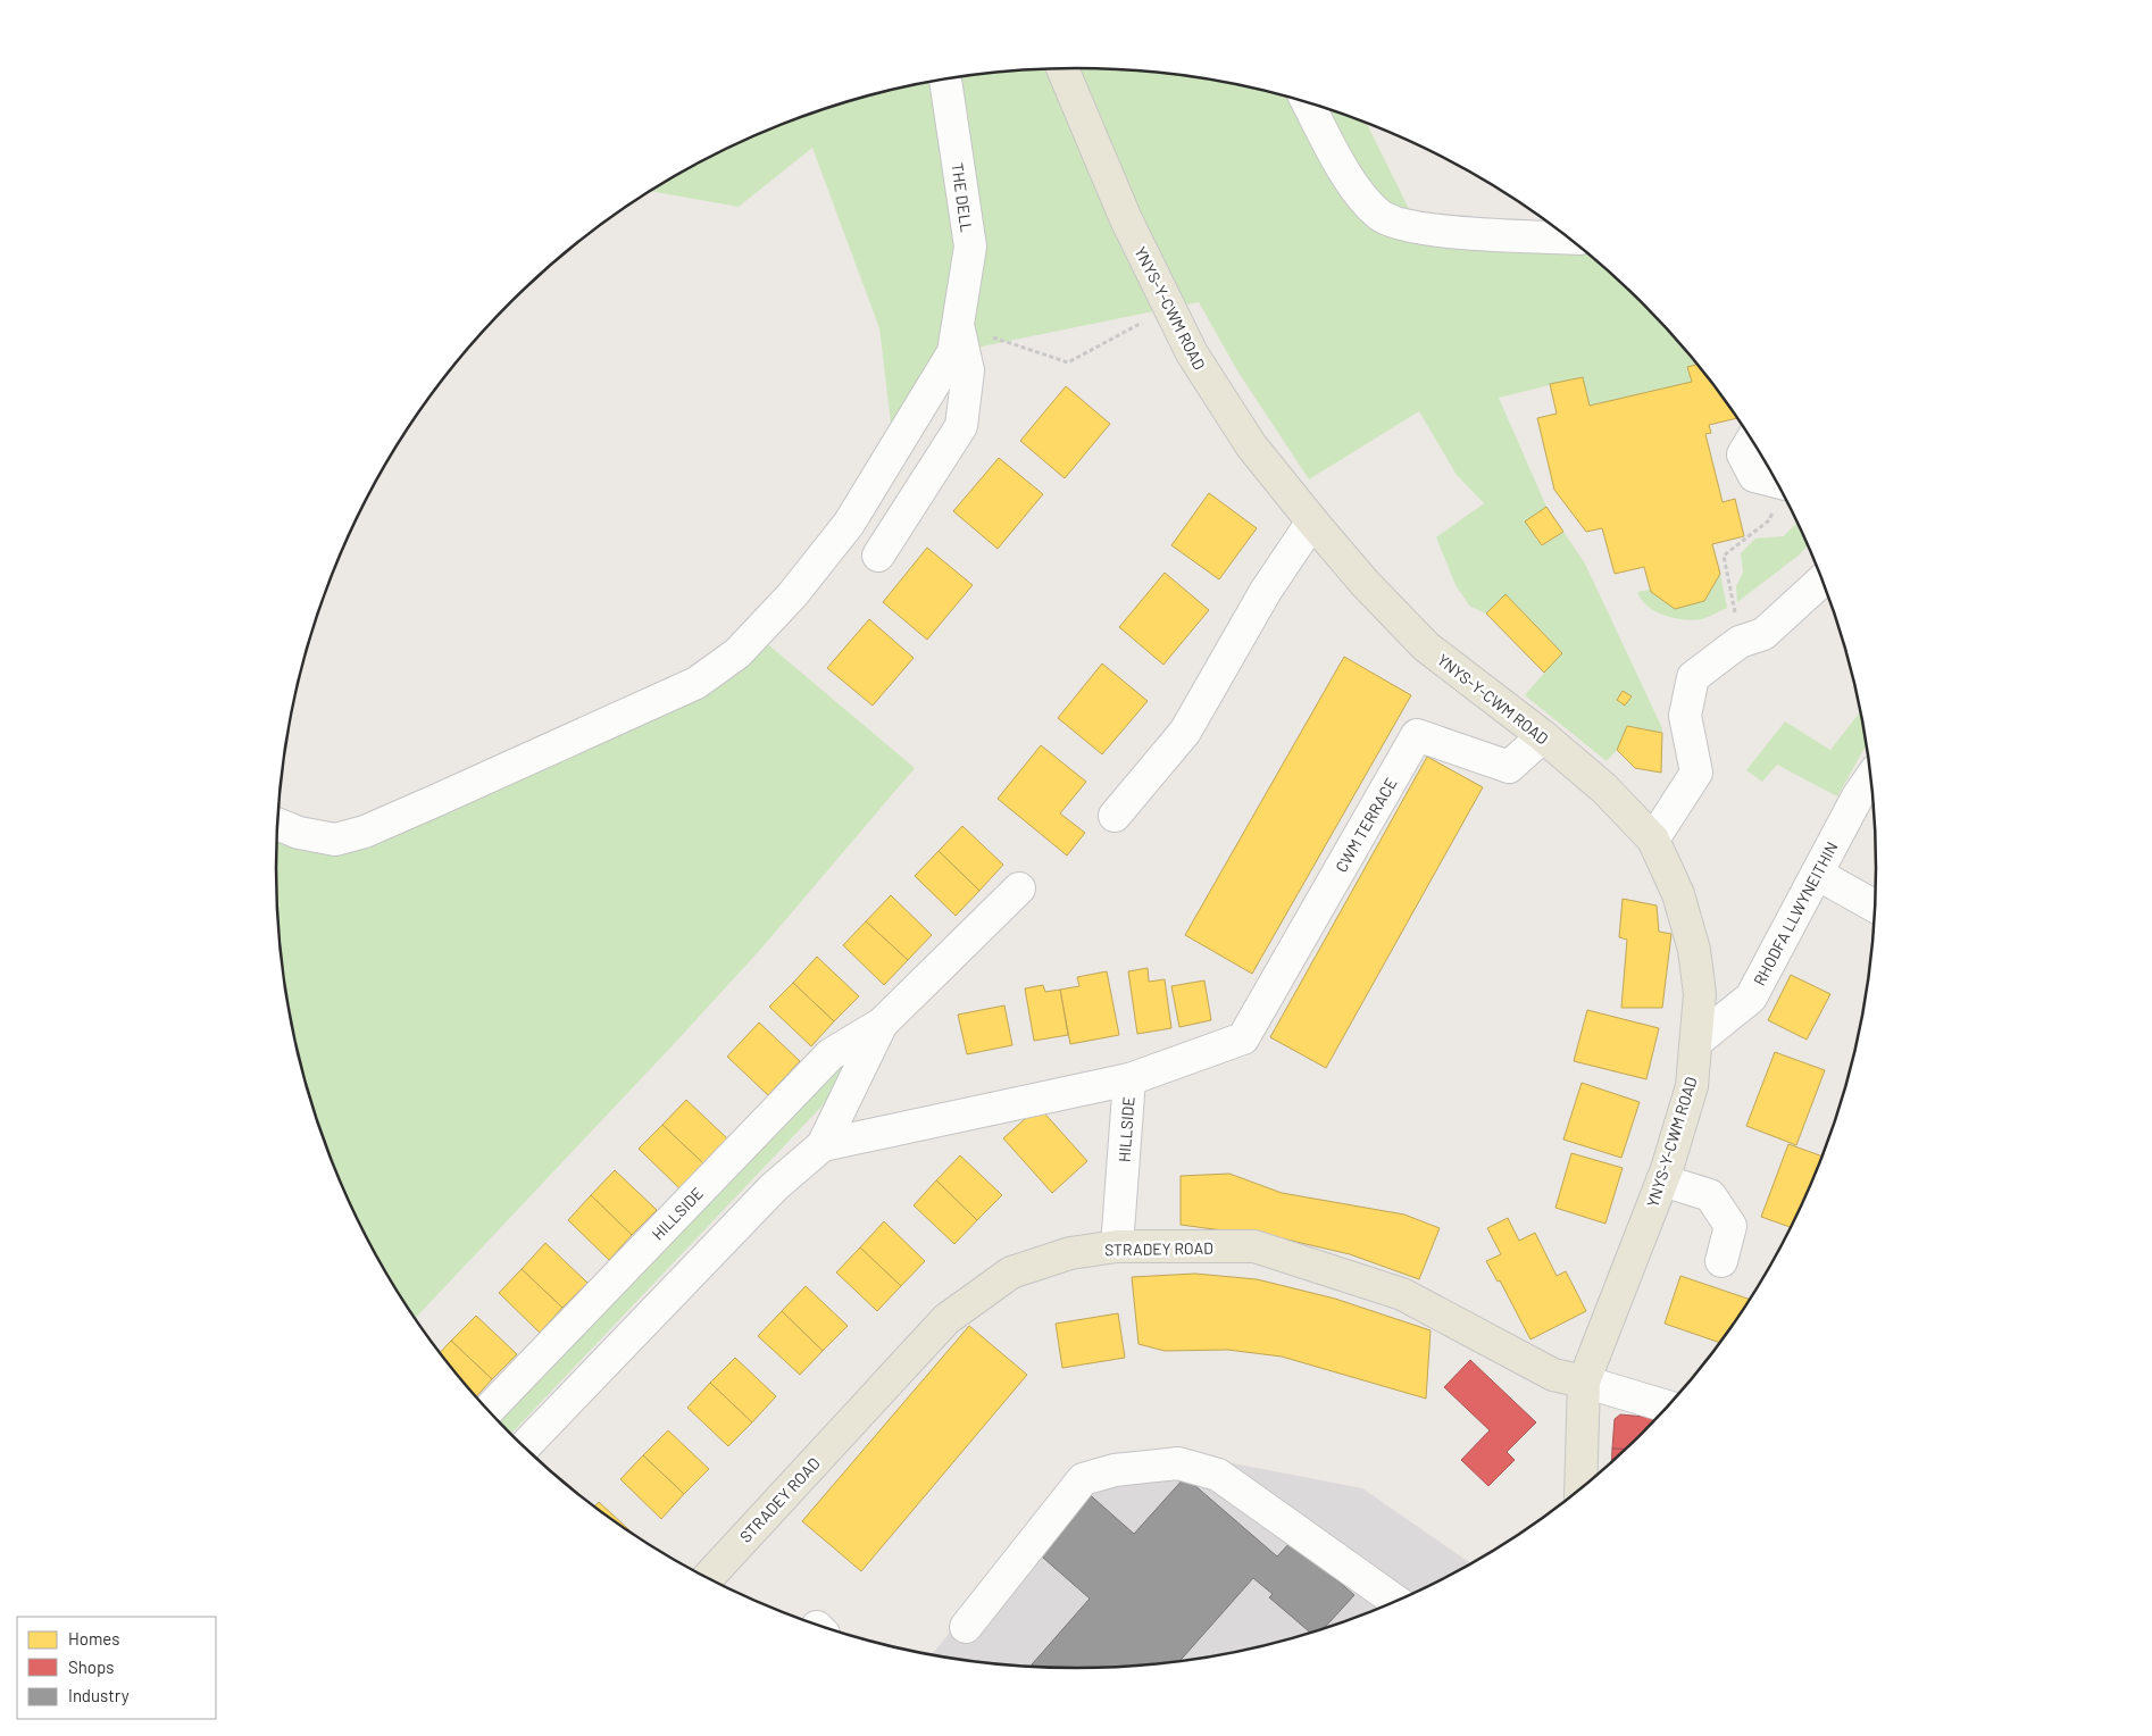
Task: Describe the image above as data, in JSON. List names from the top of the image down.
{
  "streets": {
    "main road": ["YNYS-Y-CWM ROAD", "STRADEY ROAD"],
    "street": [
      "THE DELL",
      "CWM TERRACE",
      "RHODFA LLWYNEITHIN",
      "HILLSIDE"
    ]
  },
  "crossings": [
    ["YNYS-Y-CWM ROAD", "CWM TERRACE"],
    ["YNYS-Y-CWM ROAD", "RHODFA LLWYNEITHIN"],
    ["YNYS-Y-CWM ROAD", "STRADEY ROAD"],
    ["CWM TERRACE", "HILLSIDE"],
    ["HILLSIDE", "STRADEY ROAD"]
  ],
  "legend": ["Homes", "Shops", "Industry"]
}
